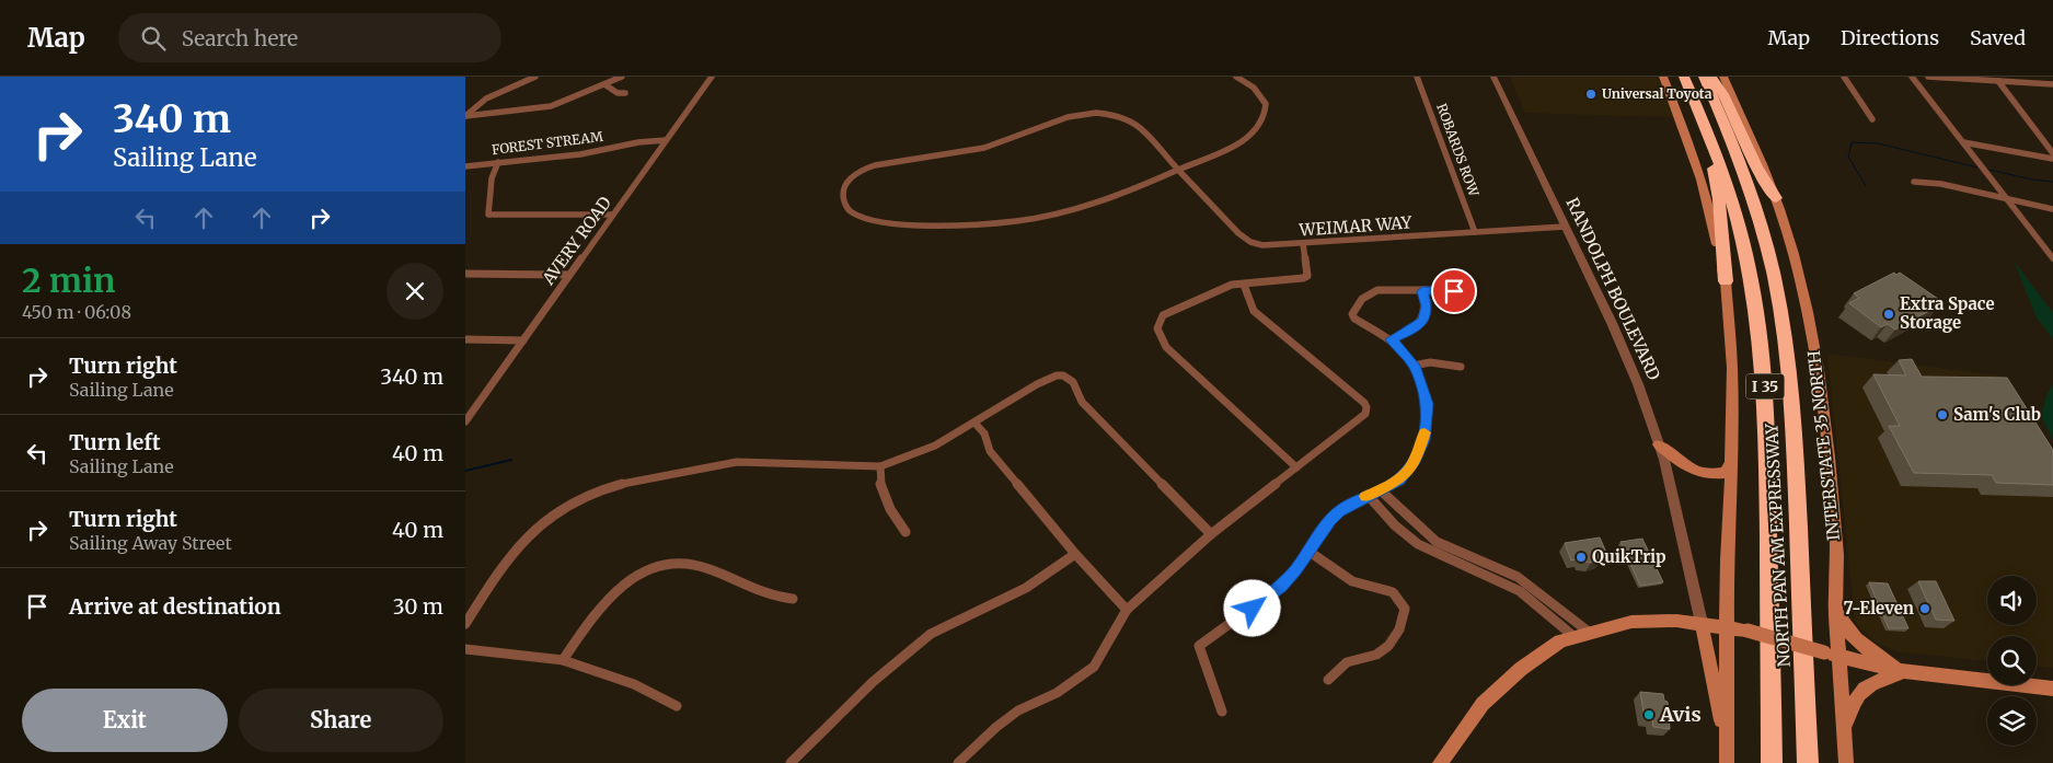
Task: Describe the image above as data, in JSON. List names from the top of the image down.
{
  "streets": {
    "highway": ["I 35", "NORTH PAN AM EXPRESSWAY"],
    "main road": ["RANDOLPH BOULEVARD", "INTERSTATE 35 NORTH"],
    "street": [
      "FOREST STREAM",
      "ROBARDS ROW",
      "WEIMAR WAY",
      "AVERY ROAD"
    ]
  },
  "crossings": [
    ["FOREST STREAM", "AVERY ROAD"],
    ["ROBARDS ROW", "WEIMAR WAY"],
    ["WEIMAR WAY", "RANDOLPH BOULEVARD"]
  ],
  "places": [
    "Universal Toyota",
    "Extra Space Storage",
    "Sam's Club",
    "QuikTrip",
    "7-Eleven",
    "Avis"
  ],
  "page": {
    "header": "Map",
    "search": "Search here",
    "nav": ["Map", "Directions", "Saved"],
    "turn": ["340 m", "Sailing Lane"],
    "heading": ["2 min", "450 m · 06:08"],
    "list": [
      {
        "name": "Turn right",
        "note": "Sailing Lane",
        "value": "340 m"
      },
      {
        "name": "Turn left",
        "note": "Sailing Lane",
        "value": "40 m"
      },
      {
        "name": "Turn right",
        "note": "Sailing Away Street",
        "value": "40 m"
      },
      {
        "name": "Arrive at destination",
        "value": "30 m"
      }
    ],
    "buttons": ["Exit", "Share"]
  }
}
